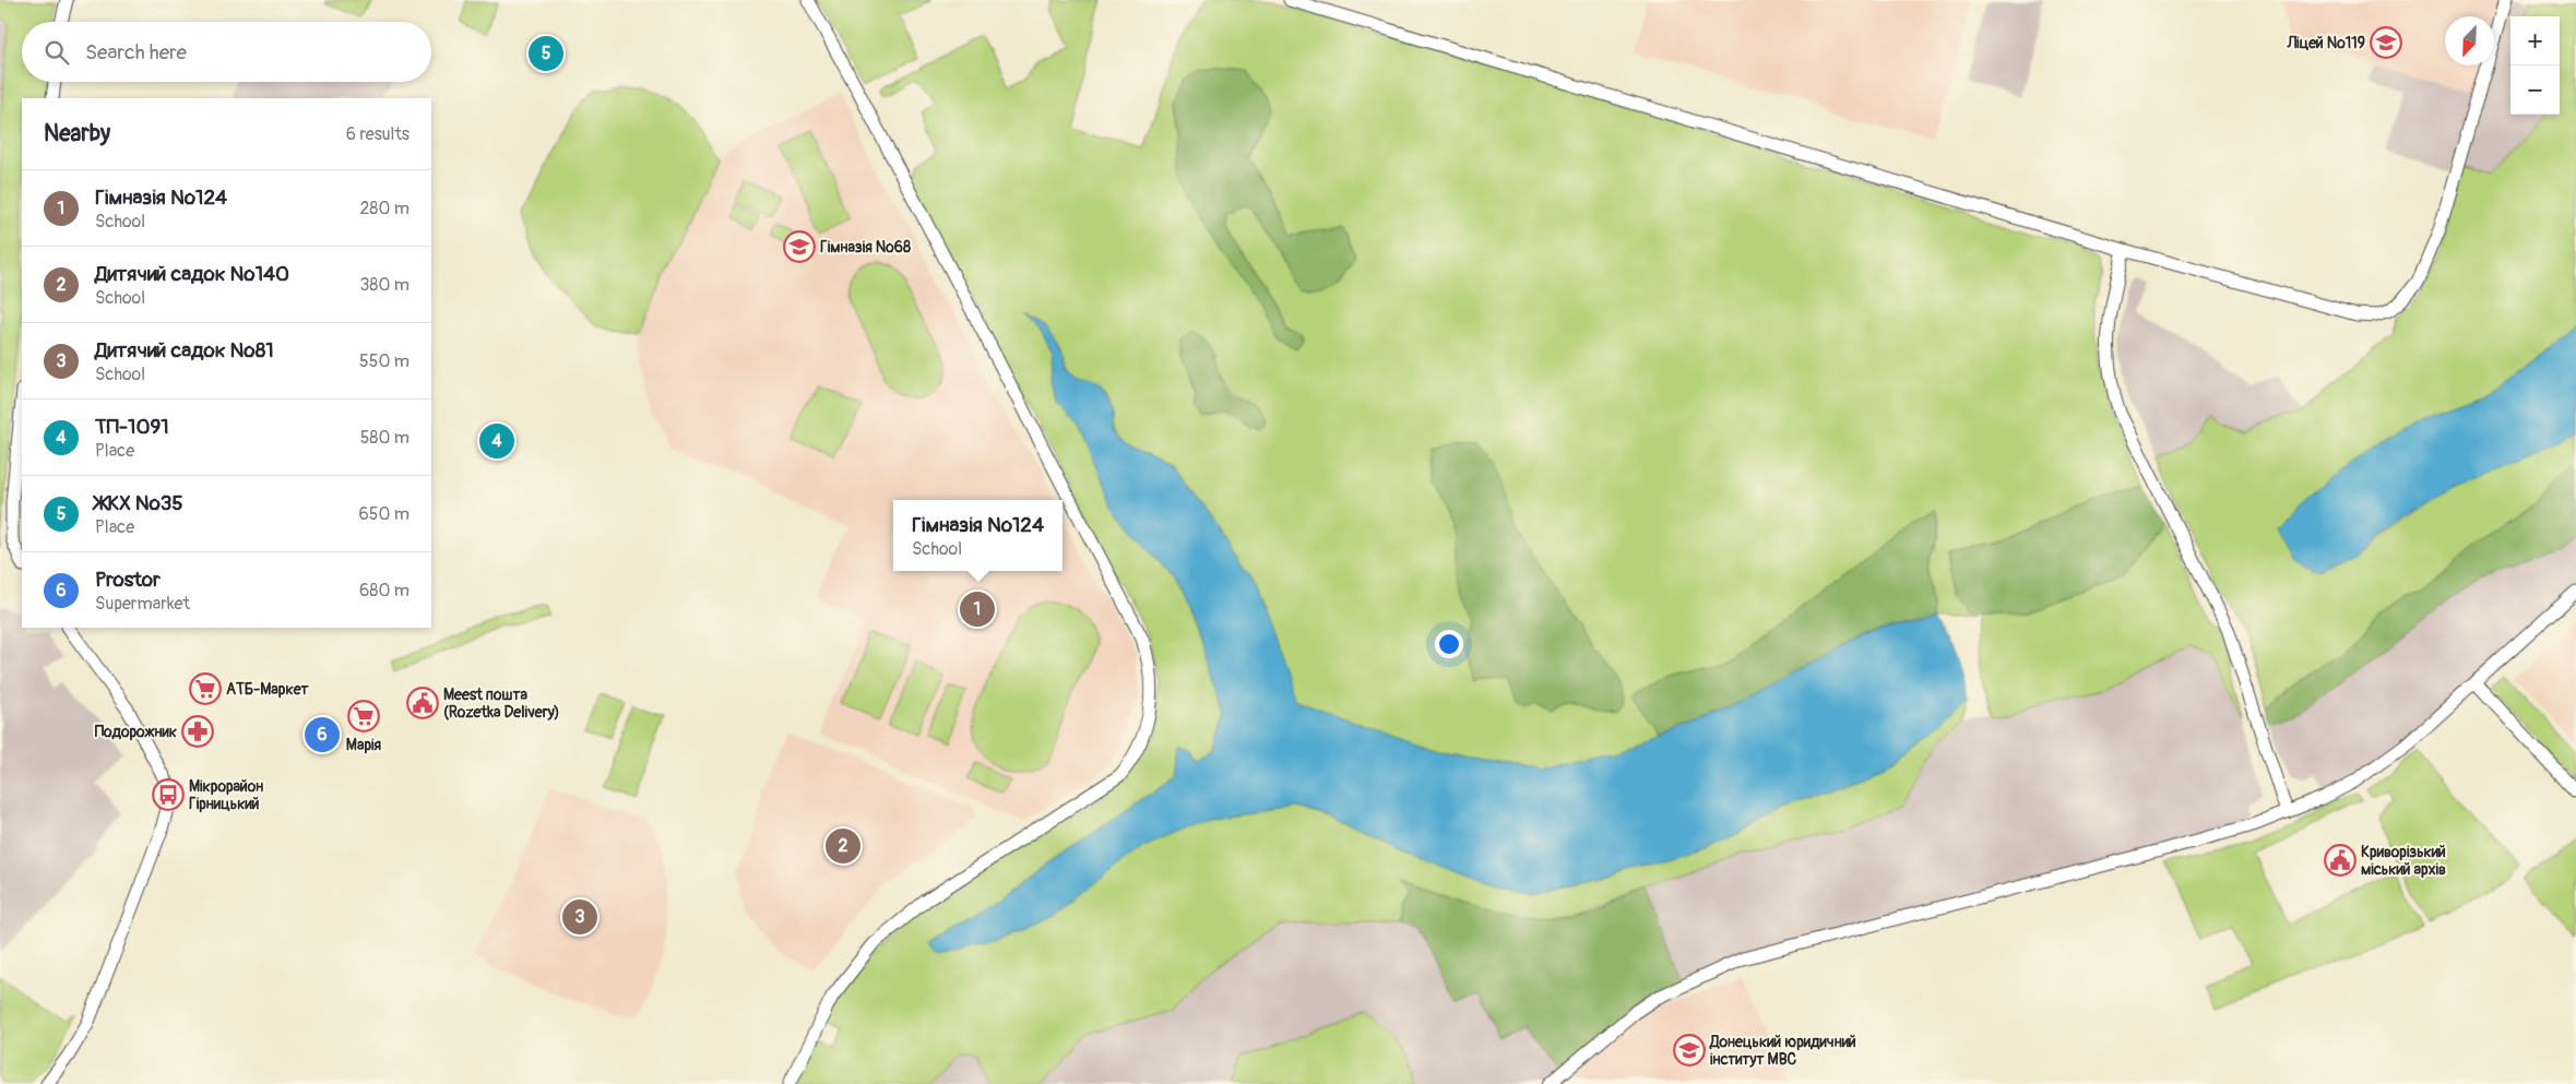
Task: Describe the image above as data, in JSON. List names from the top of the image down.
{
  "places": {
    "school or university": ["Ліцей №119", "Гімназія №68", "Донецький юридичний інститут МВС"],
    "supermarket": ["АТБ-Маркет", "Марія"],
    "public building": ["Meest пошта (Rozetka Delivery)", "Криворізький міський архів"],
    "pharmacy": ["Подорожник"],
    "bus stop": ["Мiкрорайон Гiрницький"]
  },
  "north": "bottom left",
  "page": {
    "map_buttons": ["+", "−"],
    "search": "Search here",
    "pins": [
      "5",
      "4",
      "1",
      "6",
      "2",
      "3"
    ],
    "heading": ["Nearby", "6 results"],
    "list": [
      {
        "mark": "1",
        "name": "Гімназія №124",
        "note": "School",
        "value": "280 m"
      },
      {
        "mark": "2",
        "name": "Дитячий садок №140",
        "note": "School",
        "value": "380 m"
      },
      {
        "mark": "3",
        "name": "Дитячий садок №81",
        "note": "School",
        "value": "550 m"
      },
      {
        "mark": "4",
        "name": "ТП-1091",
        "note": "Place",
        "value": "580 m"
      },
      {
        "mark": "5",
        "name": "ЖКХ №35",
        "note": "Place",
        "value": "650 m"
      },
      {
        "mark": "6",
        "name": "Prostor",
        "note": "Supermarket",
        "value": "680 m"
      }
    ],
    "popup": ["Гімназія №124", "School"]
  }
}
